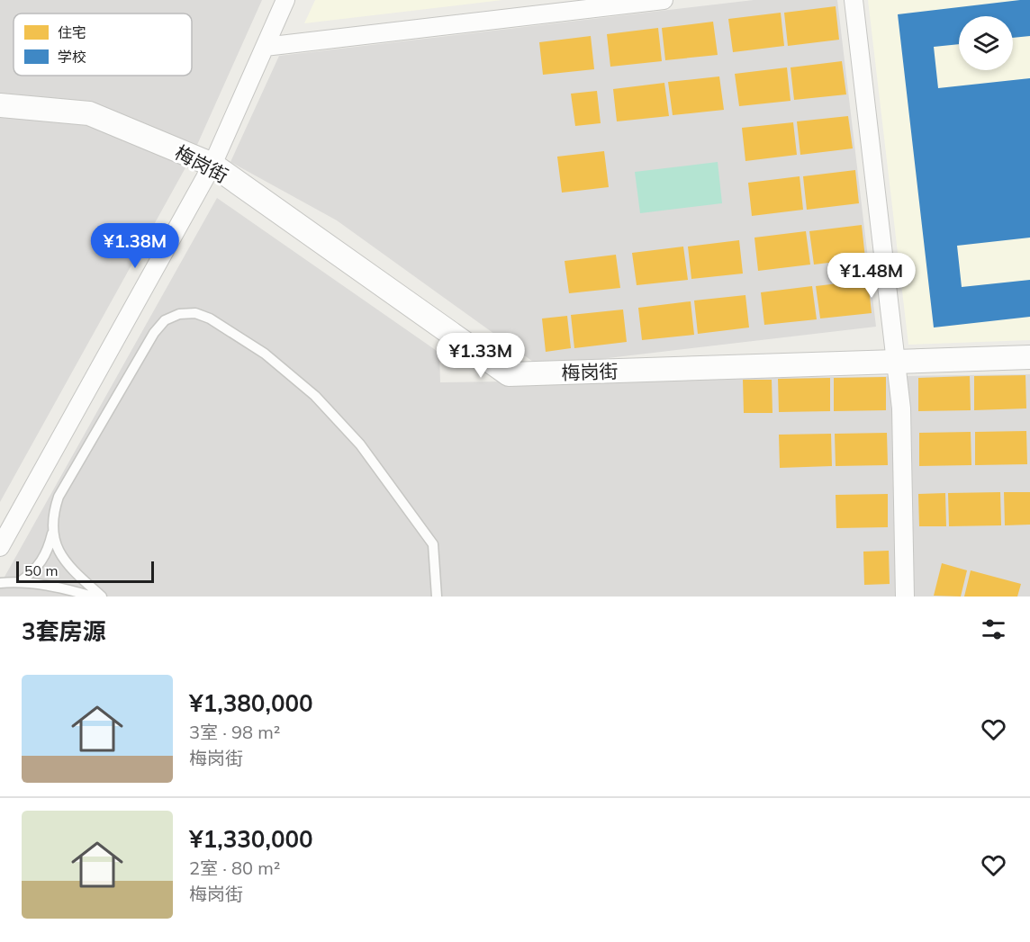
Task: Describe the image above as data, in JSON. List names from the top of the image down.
{
  "streets": {
    "street": ["梅岗街"]
  },
  "legend": ["住宅", "学校"],
  "scale_bar": "50 m",
  "page": {
    "price": ["¥1.38M", "¥1.48M", "¥1.33M"],
    "scale": "50 m",
    "heading": "3套房源",
    "list": [
      {
        "name": "¥1,380,000",
        "note": "3室 · 98 m² · 梅岗街"
      },
      {
        "name": "¥1,330,000",
        "note": "2室 · 80 m² · 梅岗街"
      }
    ]
  }
}
